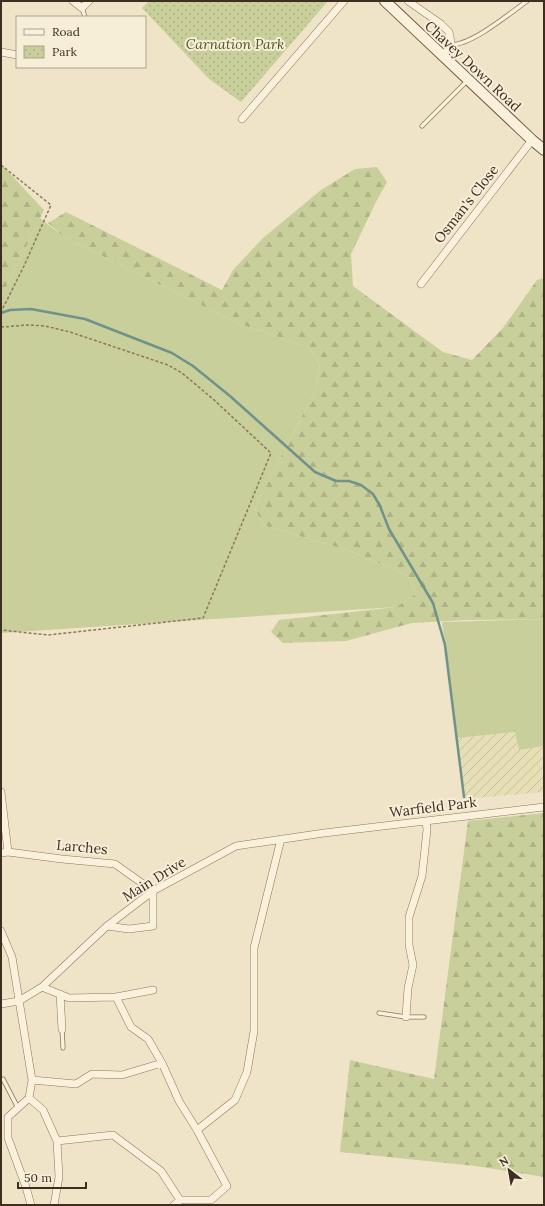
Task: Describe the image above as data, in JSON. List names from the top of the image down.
{
  "streets": {
    "main road": ["Chavey Down Road"],
    "street": [
      "Osman's Close",
      "Warfield Park",
      "Larches",
      "Main Drive"
    ]
  },
  "crossings": [
    ["Chavey Down Road", "Osman's Close"],
    ["Warfield Park", "Main Drive"],
    ["Larches", "Main Drive"]
  ],
  "parks": ["Carnation Park"],
  "legend": ["Road", "Park"],
  "scale_bar": "50 m",
  "north": "top left"
}
